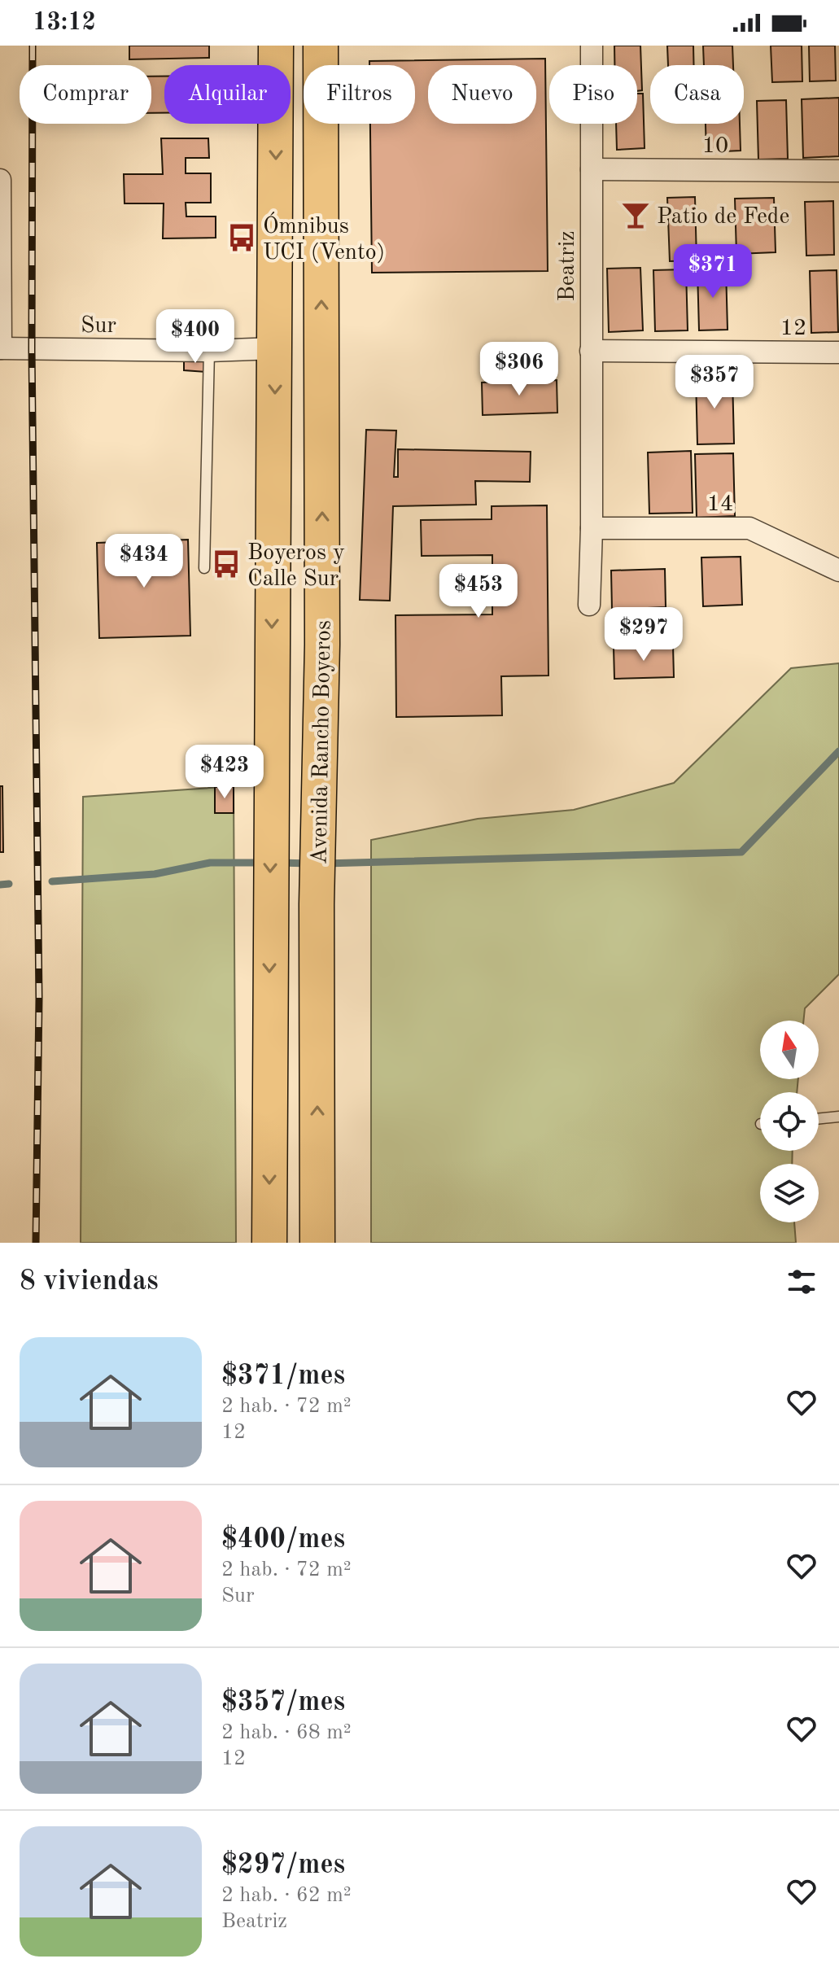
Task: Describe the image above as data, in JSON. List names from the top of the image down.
{
  "streets": {
    "highway": ["Avenida Rancho Boyeros"],
    "street": [
      "10",
      "Beatriz",
      "Sur",
      "12",
      "14"
    ]
  },
  "crossings": [
    ["10", "Beatriz"],
    ["Beatriz", "12"],
    ["Beatriz", "14"],
    ["Sur", "Avenida Rancho Boyeros"]
  ],
  "places": {
    "bar": ["Patio de Fede"],
    "bus stop": ["Ómnibus UCI (Vento)", "Boyeros y Calle Sur"]
  },
  "north": "top",
  "page": {
    "status": "13:12",
    "chip": [
      "Comprar",
      "Alquilar",
      "Filtros",
      "Nuevo",
      "Piso",
      "Casa"
    ],
    "price": [
      "$371",
      "$400",
      "$306",
      "$357",
      "$434",
      "$453",
      "$297",
      "$423"
    ],
    "heading": "8 viviendas",
    "list": [
      {
        "name": "$371/mes",
        "note": "2 hab. · 72 m² · 12"
      },
      {
        "name": "$400/mes",
        "note": "2 hab. · 72 m² · Sur"
      },
      {
        "name": "$357/mes",
        "note": "2 hab. · 68 m² · 12"
      },
      {
        "name": "$297/mes",
        "note": "2 hab. · 62 m² · Beatriz"
      }
    ]
  }
}
